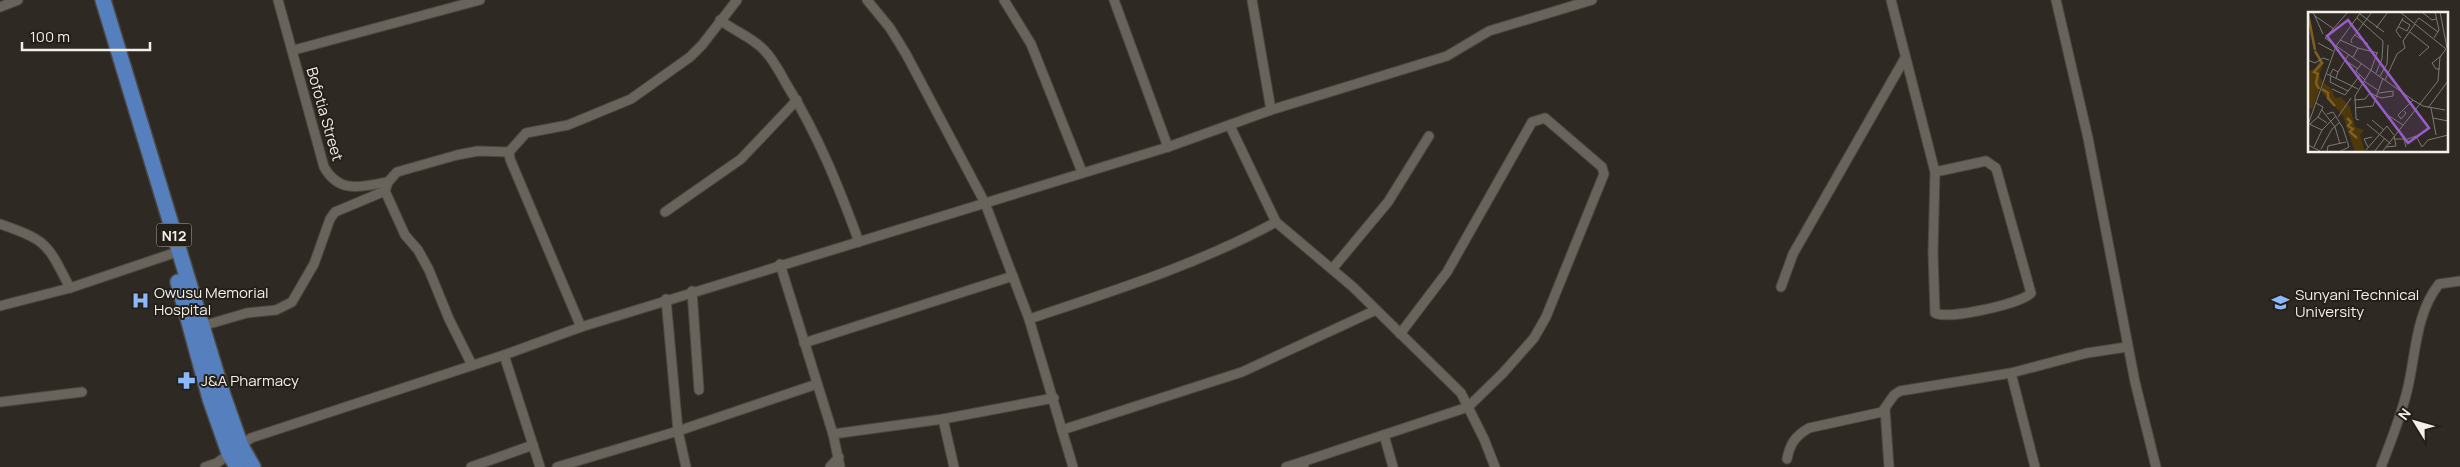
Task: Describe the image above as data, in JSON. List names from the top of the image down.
{
  "streets": {
    "highway": ["N12"],
    "street": ["Bofotia Street"]
  },
  "places": {
    "hospital": ["Owusu Memorial Hospital"],
    "school or university": ["Sunyani Technical University"],
    "pharmacy": ["J&A Pharmacy"]
  },
  "scale_bar": "100 m",
  "north": "top left"
}
